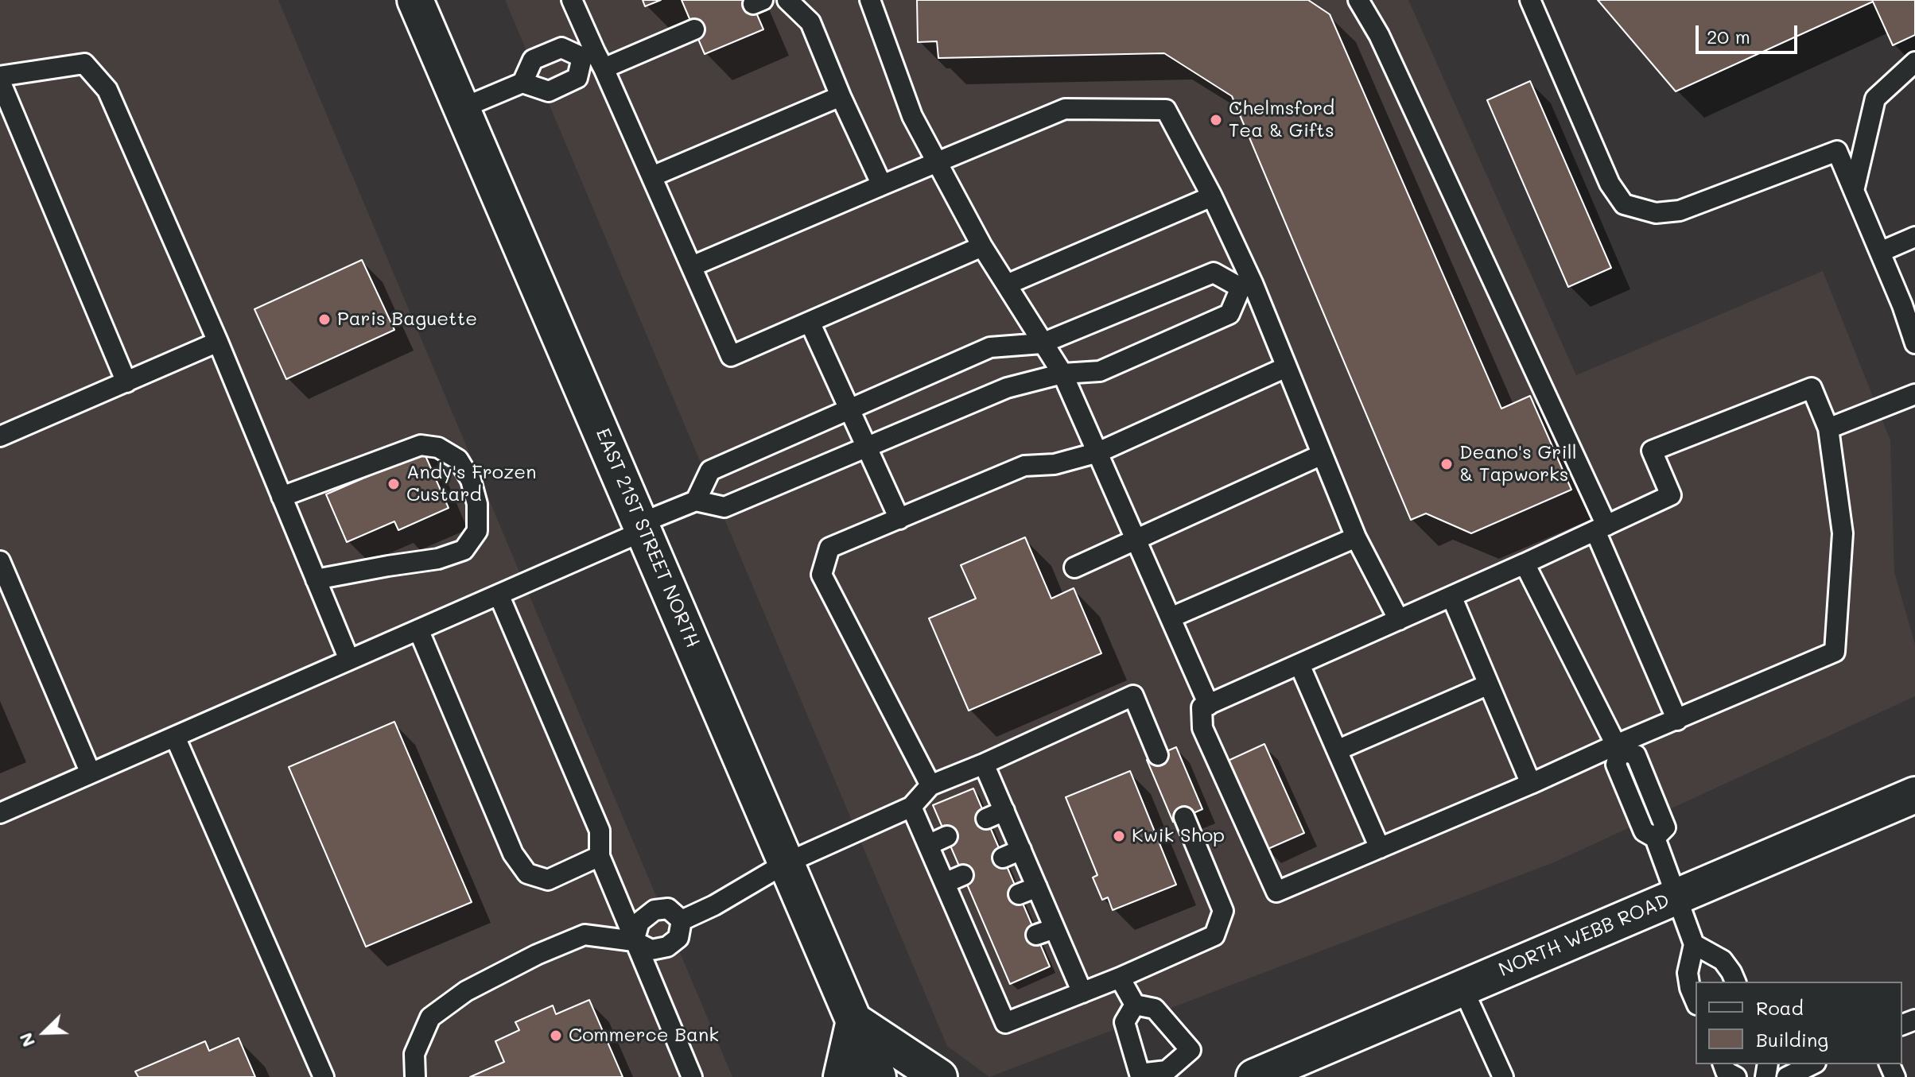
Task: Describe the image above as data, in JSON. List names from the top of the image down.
{
  "streets": {
    "main road": ["EAST 21ST STREET NORTH", "NORTH WEBB ROAD"]
  },
  "places": [
    "Chelmsford Tea & Gifts",
    "Paris Baguette",
    "Deano's Grill & Tapworks",
    "Andy's Frozen Custard",
    "Kwik Shop",
    "Commerce Bank"
  ],
  "legend": ["Road", "Building"],
  "scale_bar": "20 m",
  "north": "bottom left"
}
